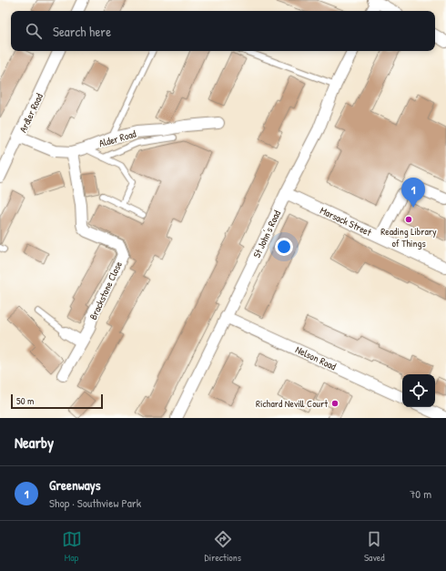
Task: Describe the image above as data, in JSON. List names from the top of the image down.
{
  "streets": {
    "street": [
      "Ardler Road",
      "Alder Road",
      "Marsack Street",
      "St John's Road",
      "Brackstone Close",
      "Nelson Road"
    ]
  },
  "crossings": [
    ["Ardler Road", "Alder Road"],
    ["Alder Road", "Brackstone Close"],
    ["Marsack Street", "St John's Road"],
    ["St John's Road", "Nelson Road"]
  ],
  "places": ["Reading Library of Things", "Richard Nevill Court"],
  "scale_bar": "50 m",
  "page": {
    "search": "Search here",
    "pins": "1",
    "scale": "50 m",
    "heading": "Nearby",
    "list": [
      {
        "mark": "1",
        "name": "Greenways",
        "note": "Shop · Southview Park",
        "value": "70 m"
      }
    ],
    "nav": ["Map", "Directions", "Saved"]
  }
}
